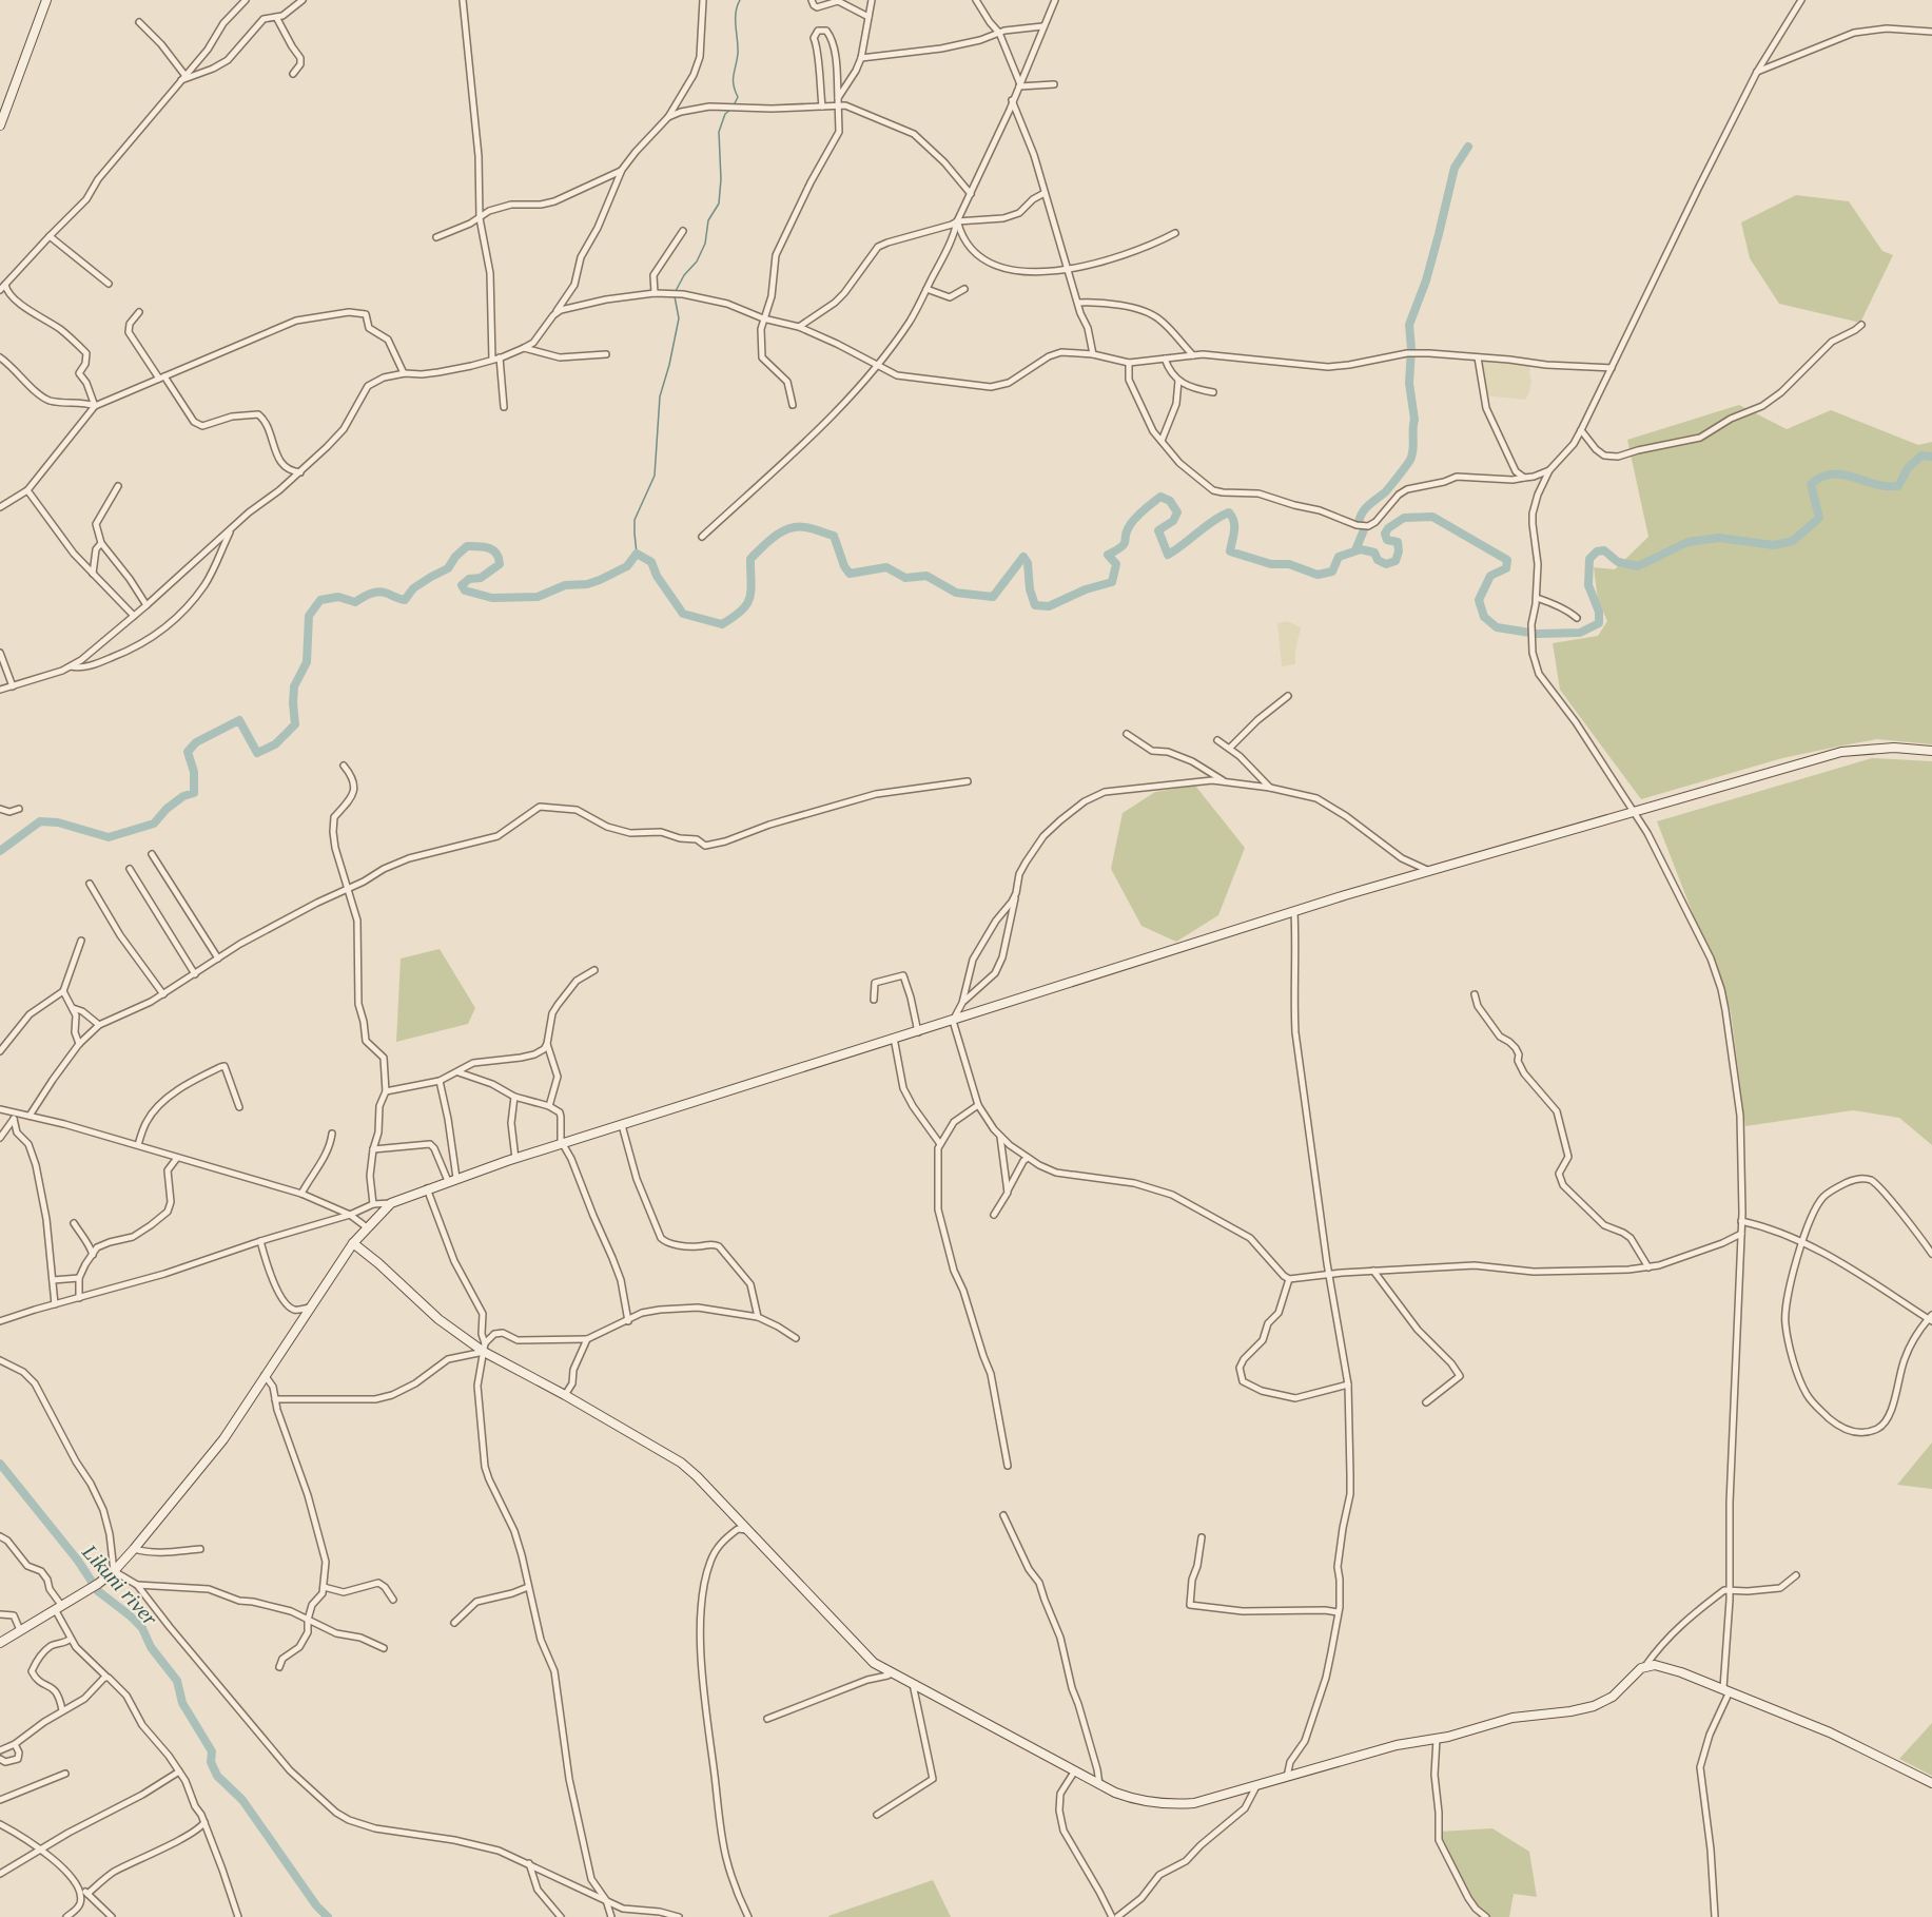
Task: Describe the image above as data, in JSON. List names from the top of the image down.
{
  "water": ["Likuni river"]
}
